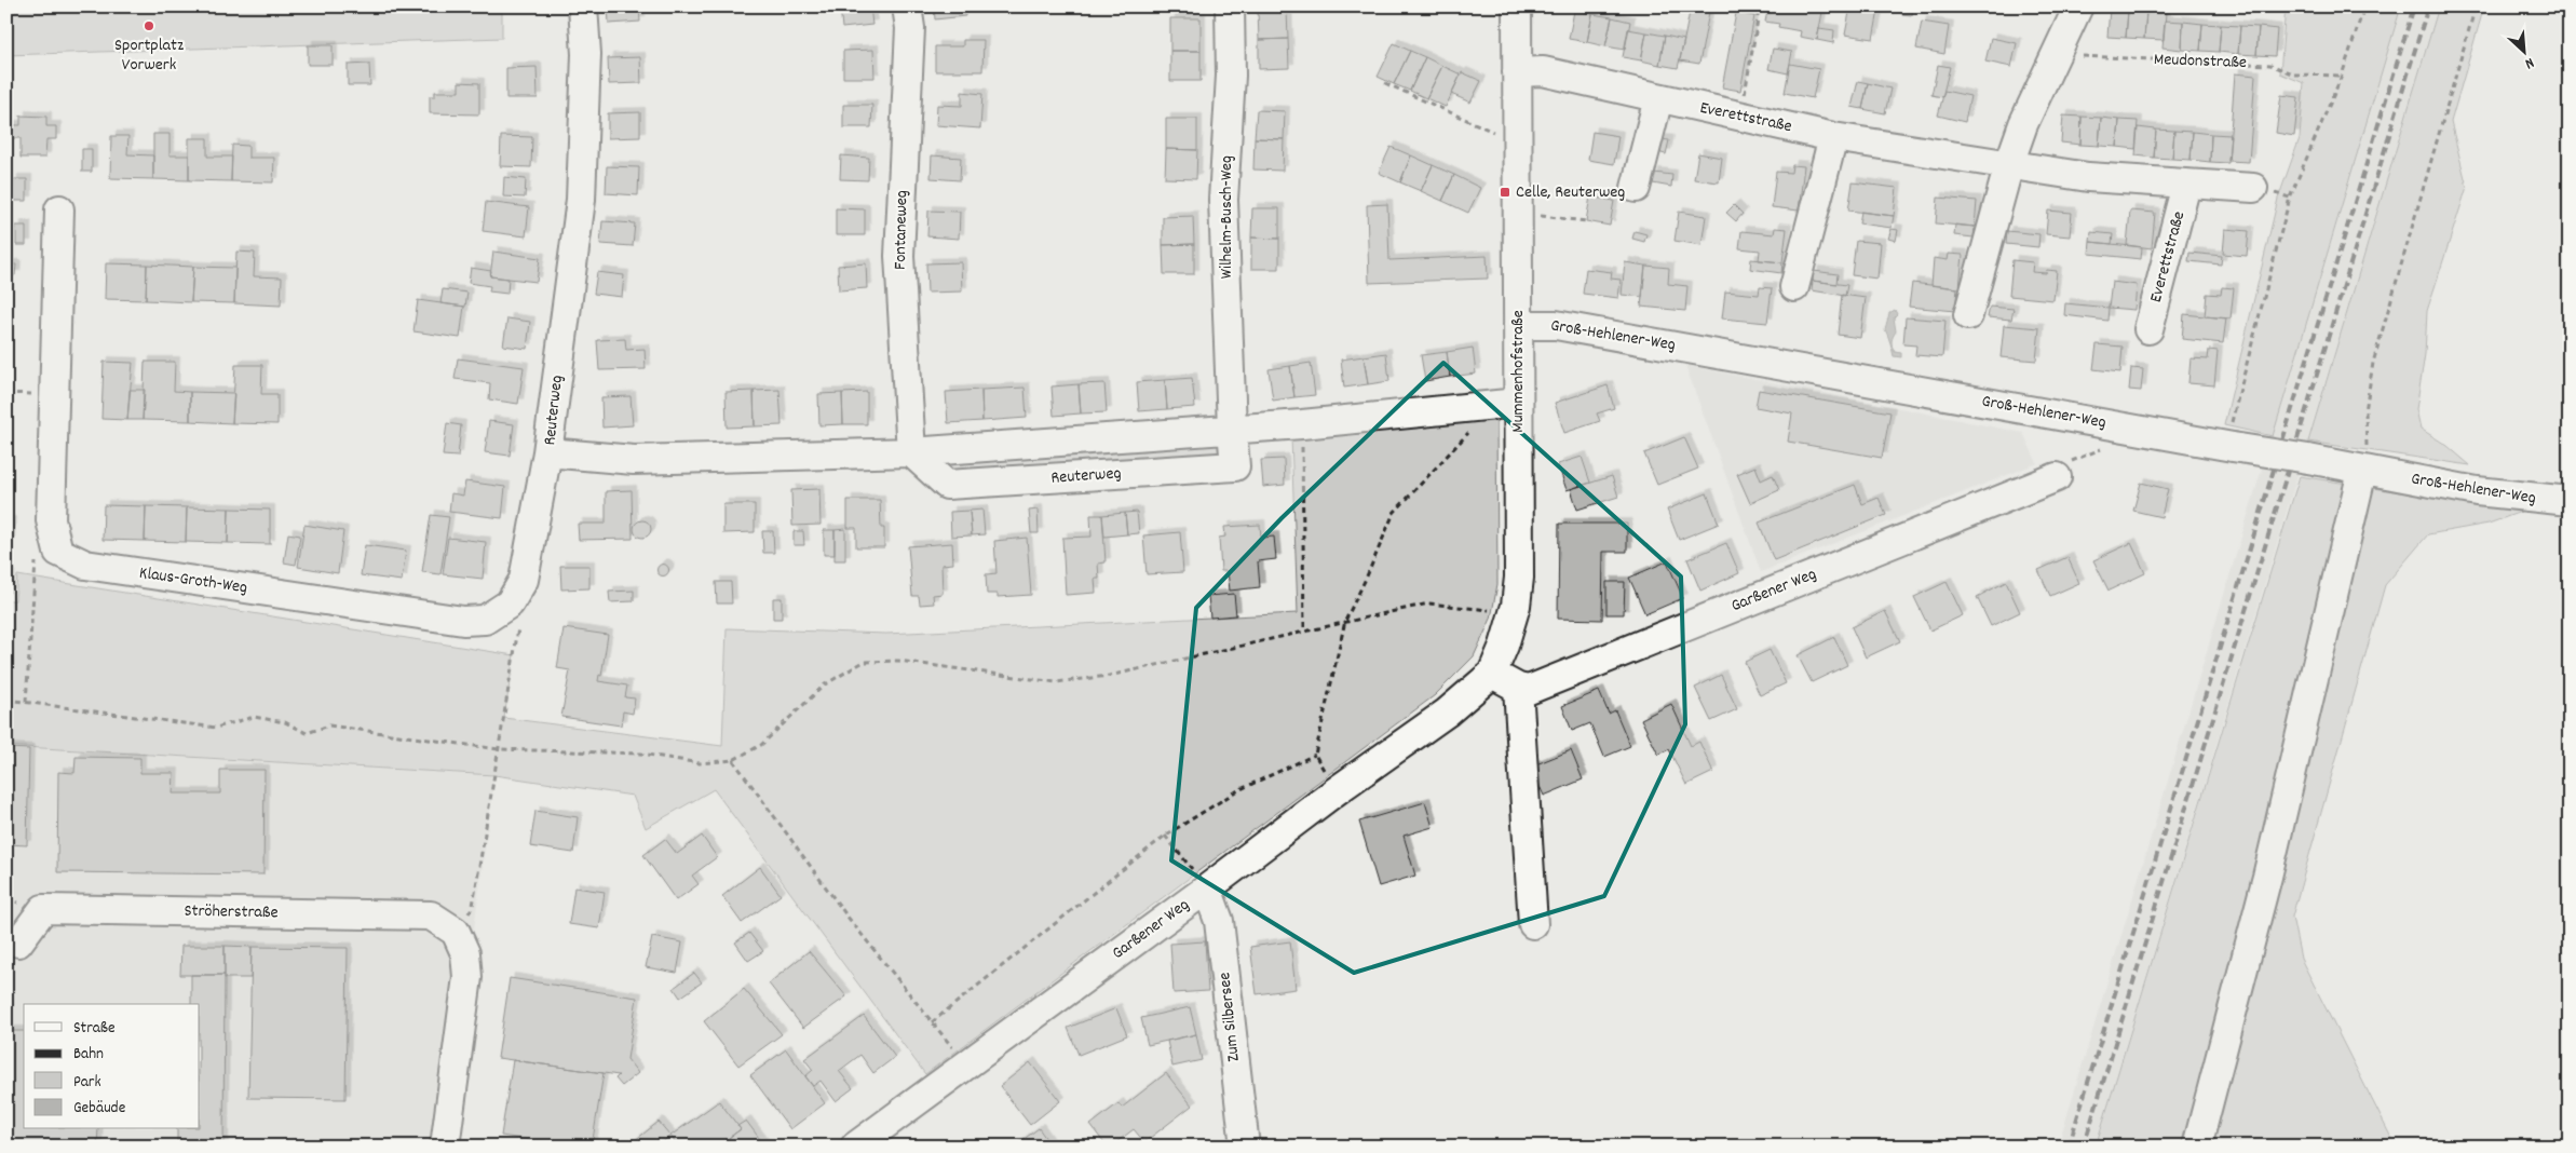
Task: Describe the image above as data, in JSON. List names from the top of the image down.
{
  "streets": {
    "street": [
      "Everettstraße",
      "Wilhelm-Busch-Weg",
      "Fontaneweg",
      "Groß-Hehlener-Weg",
      "Mummenhofstraße",
      "Reuterweg",
      "Klaus-Groth-Weg",
      "Garßener Weg",
      "Ströherstraße",
      "Zum Silbersee"
    ],
    "path": ["Meudonstraße"]
  },
  "crossings": [
    ["Everettstraße", "Mummenhofstraße"],
    ["Wilhelm-Busch-Weg", "Reuterweg"],
    ["Fontaneweg", "Reuterweg"],
    ["Groß-Hehlener-Weg", "Mummenhofstraße"],
    ["Mummenhofstraße", "Reuterweg"],
    ["Mummenhofstraße", "Garßener Weg"],
    ["Reuterweg", "Klaus-Groth-Weg"],
    ["Garßener Weg", "Zum Silbersee"]
  ],
  "places": {
    "other": ["Sportplatz Vorwerk"],
    "transit": ["Celle, Reuterweg"]
  },
  "legend": [
    "Straße",
    "Bahn",
    "Park",
    "Gebäude"
  ],
  "north": "bottom right"
}
